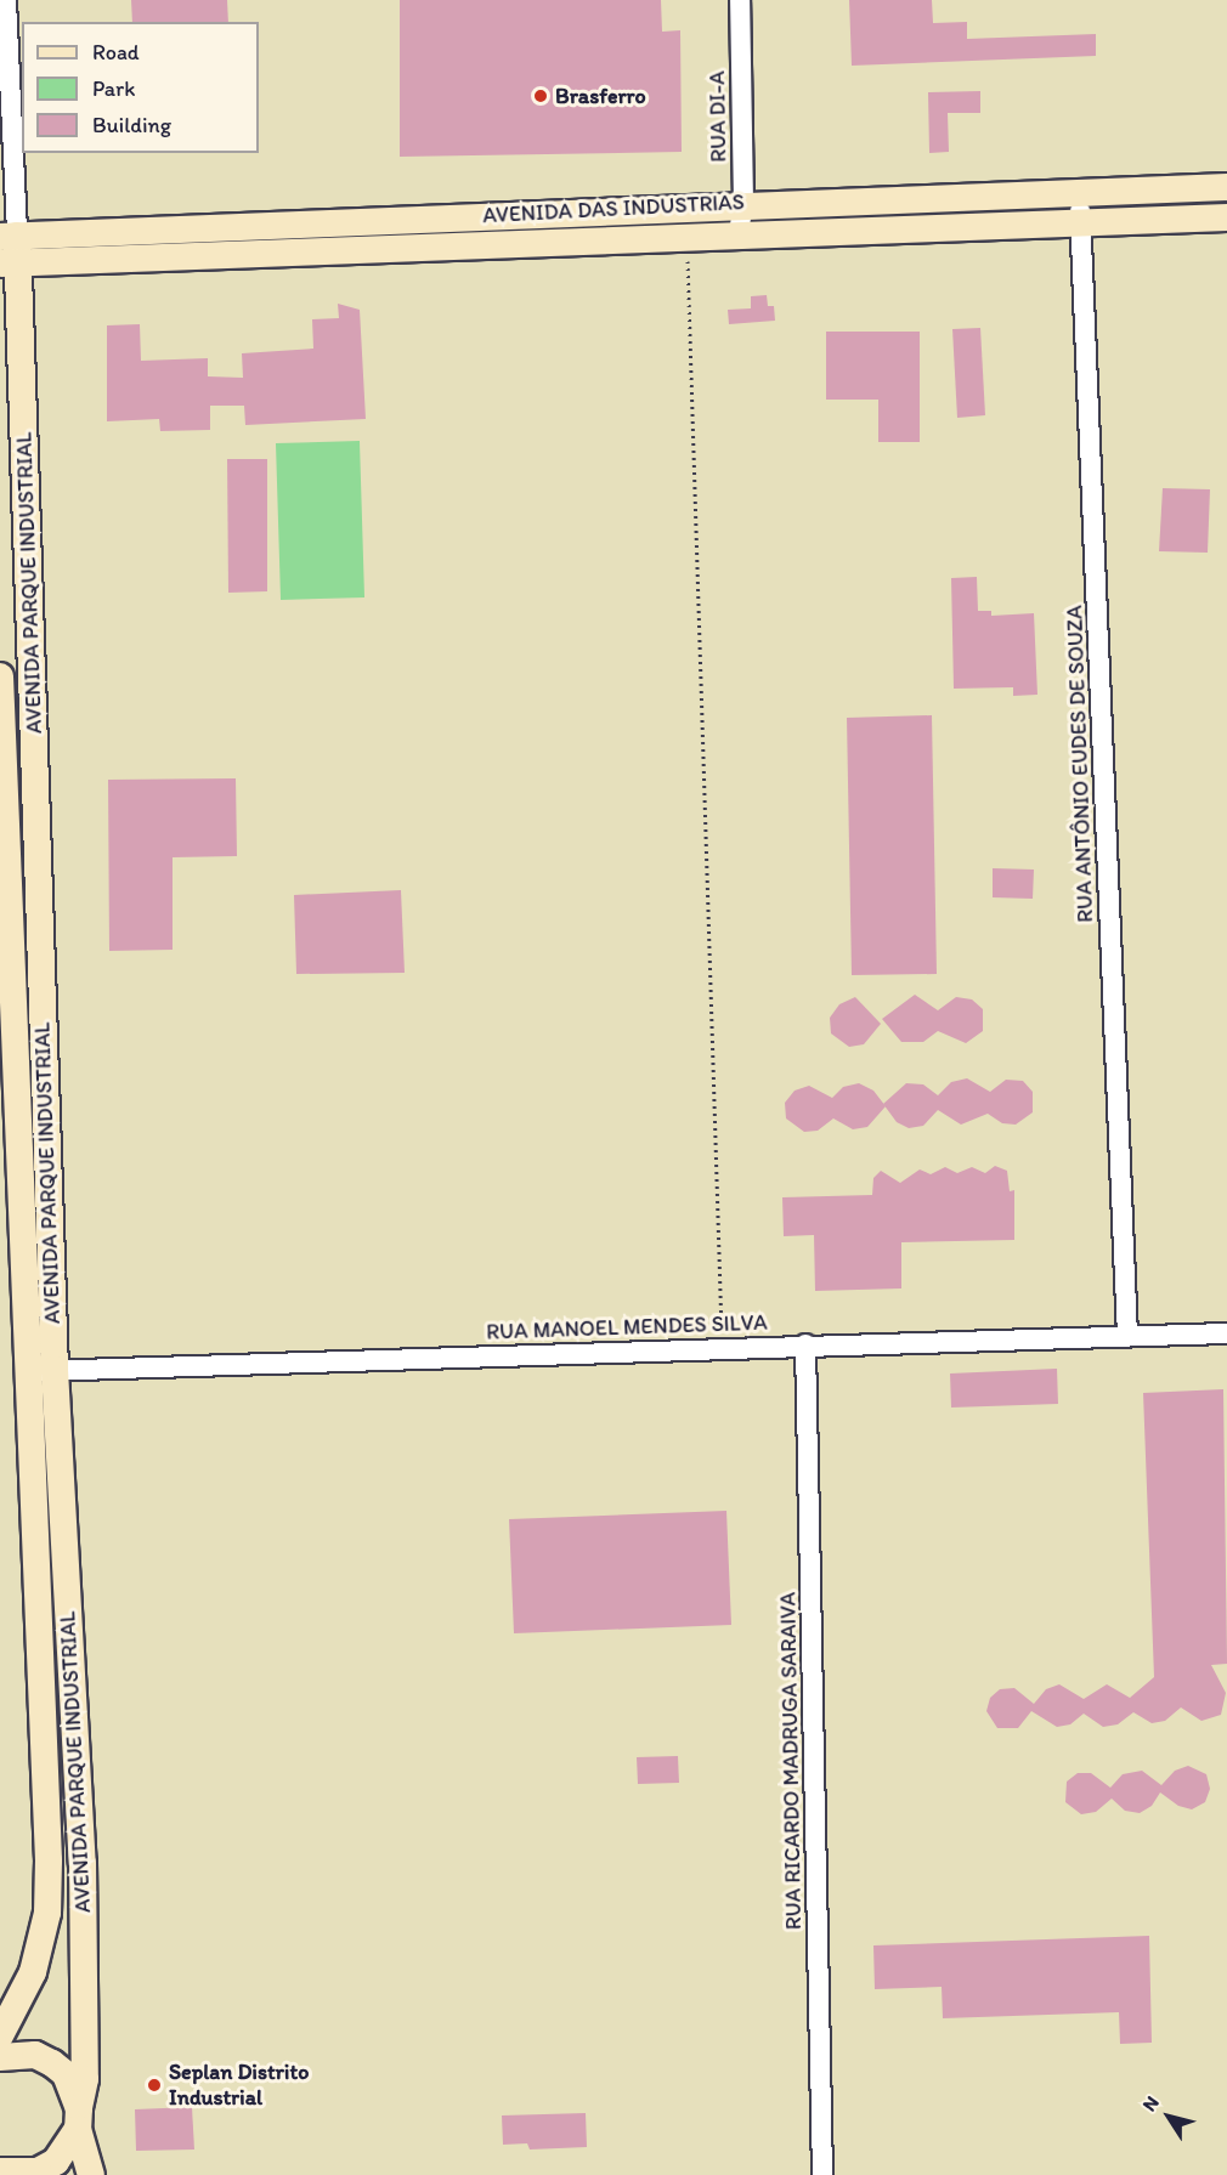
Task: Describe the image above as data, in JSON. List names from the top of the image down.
{
  "streets": {
    "main road": ["AVENIDA DAS INDUSTRIAS", "AVENIDA PARQUE INDUSTRIAL"],
    "street": [
      "RUA DI-A",
      "RUA ANTÔNIO EUDES DE SOUZA",
      "RUA MANOEL MENDES SILVA",
      "RUA RICARDO MADRUGA SARAIVA"
    ]
  },
  "crossings": [
    ["RUA DI-A", "AVENIDA DAS INDUSTRIAS"],
    ["AVENIDA DAS INDUSTRIAS", "AVENIDA PARQUE INDUSTRIAL"],
    ["AVENIDA DAS INDUSTRIAS", "RUA ANTÔNIO EUDES DE SOUZA"],
    ["AVENIDA PARQUE INDUSTRIAL", "RUA MANOEL MENDES SILVA"],
    ["RUA ANTÔNIO EUDES DE SOUZA", "RUA MANOEL MENDES SILVA"],
    ["RUA MANOEL MENDES SILVA", "RUA RICARDO MADRUGA SARAIVA"]
  ],
  "places": ["Brasferro", "Seplan Distrito Industrial"],
  "legend": ["Road", "Park", "Building"],
  "north": "top left"
}
